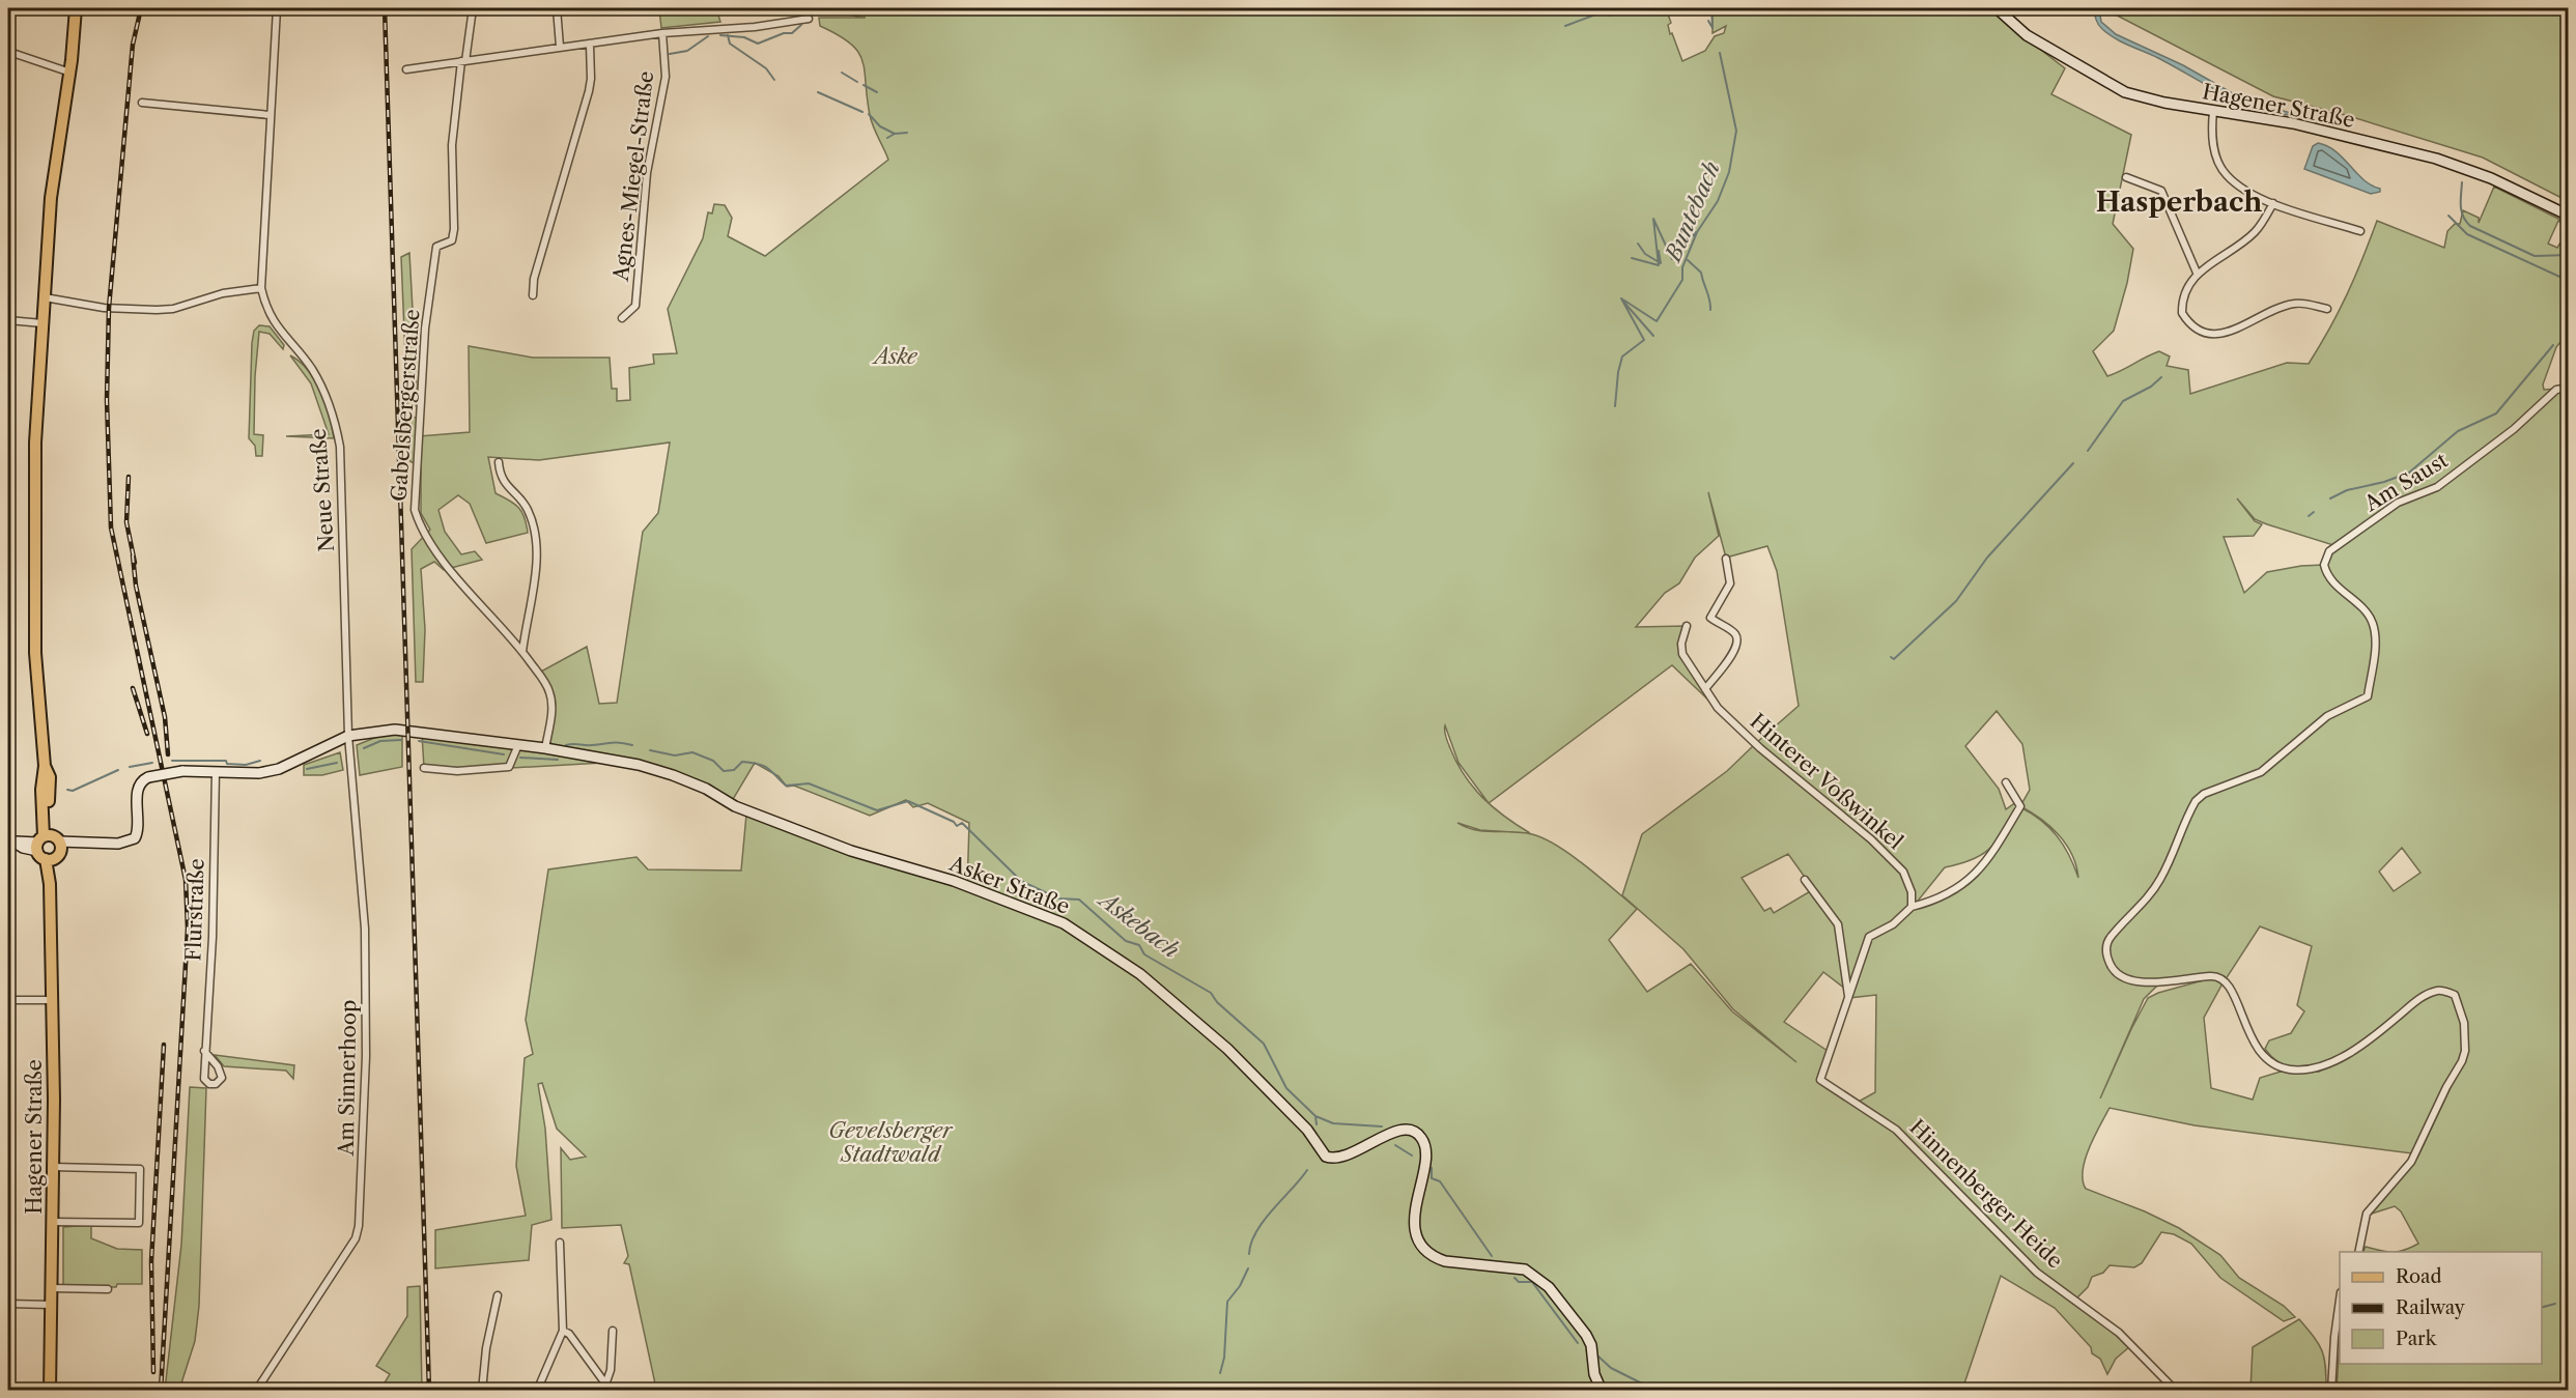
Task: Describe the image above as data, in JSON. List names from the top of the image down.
{
  "streets": {
    "main road": ["Hagener Straße"],
    "street": [
      "Agnes-Miegel-Straße",
      "Gabelsbergerstraße",
      "Am Saust",
      "Neue Straße",
      "Hinterer Voßwinkel",
      "Asker Straße",
      "Flurstraße",
      "Am Sinnerhoop",
      "Hinnenberger Heide"
    ]
  },
  "crossings": [
    ["Hagener Straße", "Asker Straße"],
    ["Gabelsbergerstraße", "Asker Straße"],
    ["Neue Straße", "Asker Straße"],
    ["Neue Straße", "Am Sinnerhoop"],
    ["Asker Straße", "Flurstraße"],
    ["Asker Straße", "Am Sinnerhoop"]
  ],
  "districts": ["Hasperbach"],
  "water": ["Buntebach", "Askebach"],
  "parks": ["Aske", "Gevelsberger Stadtwald"],
  "legend": ["Road", "Railway", "Park"]
}
